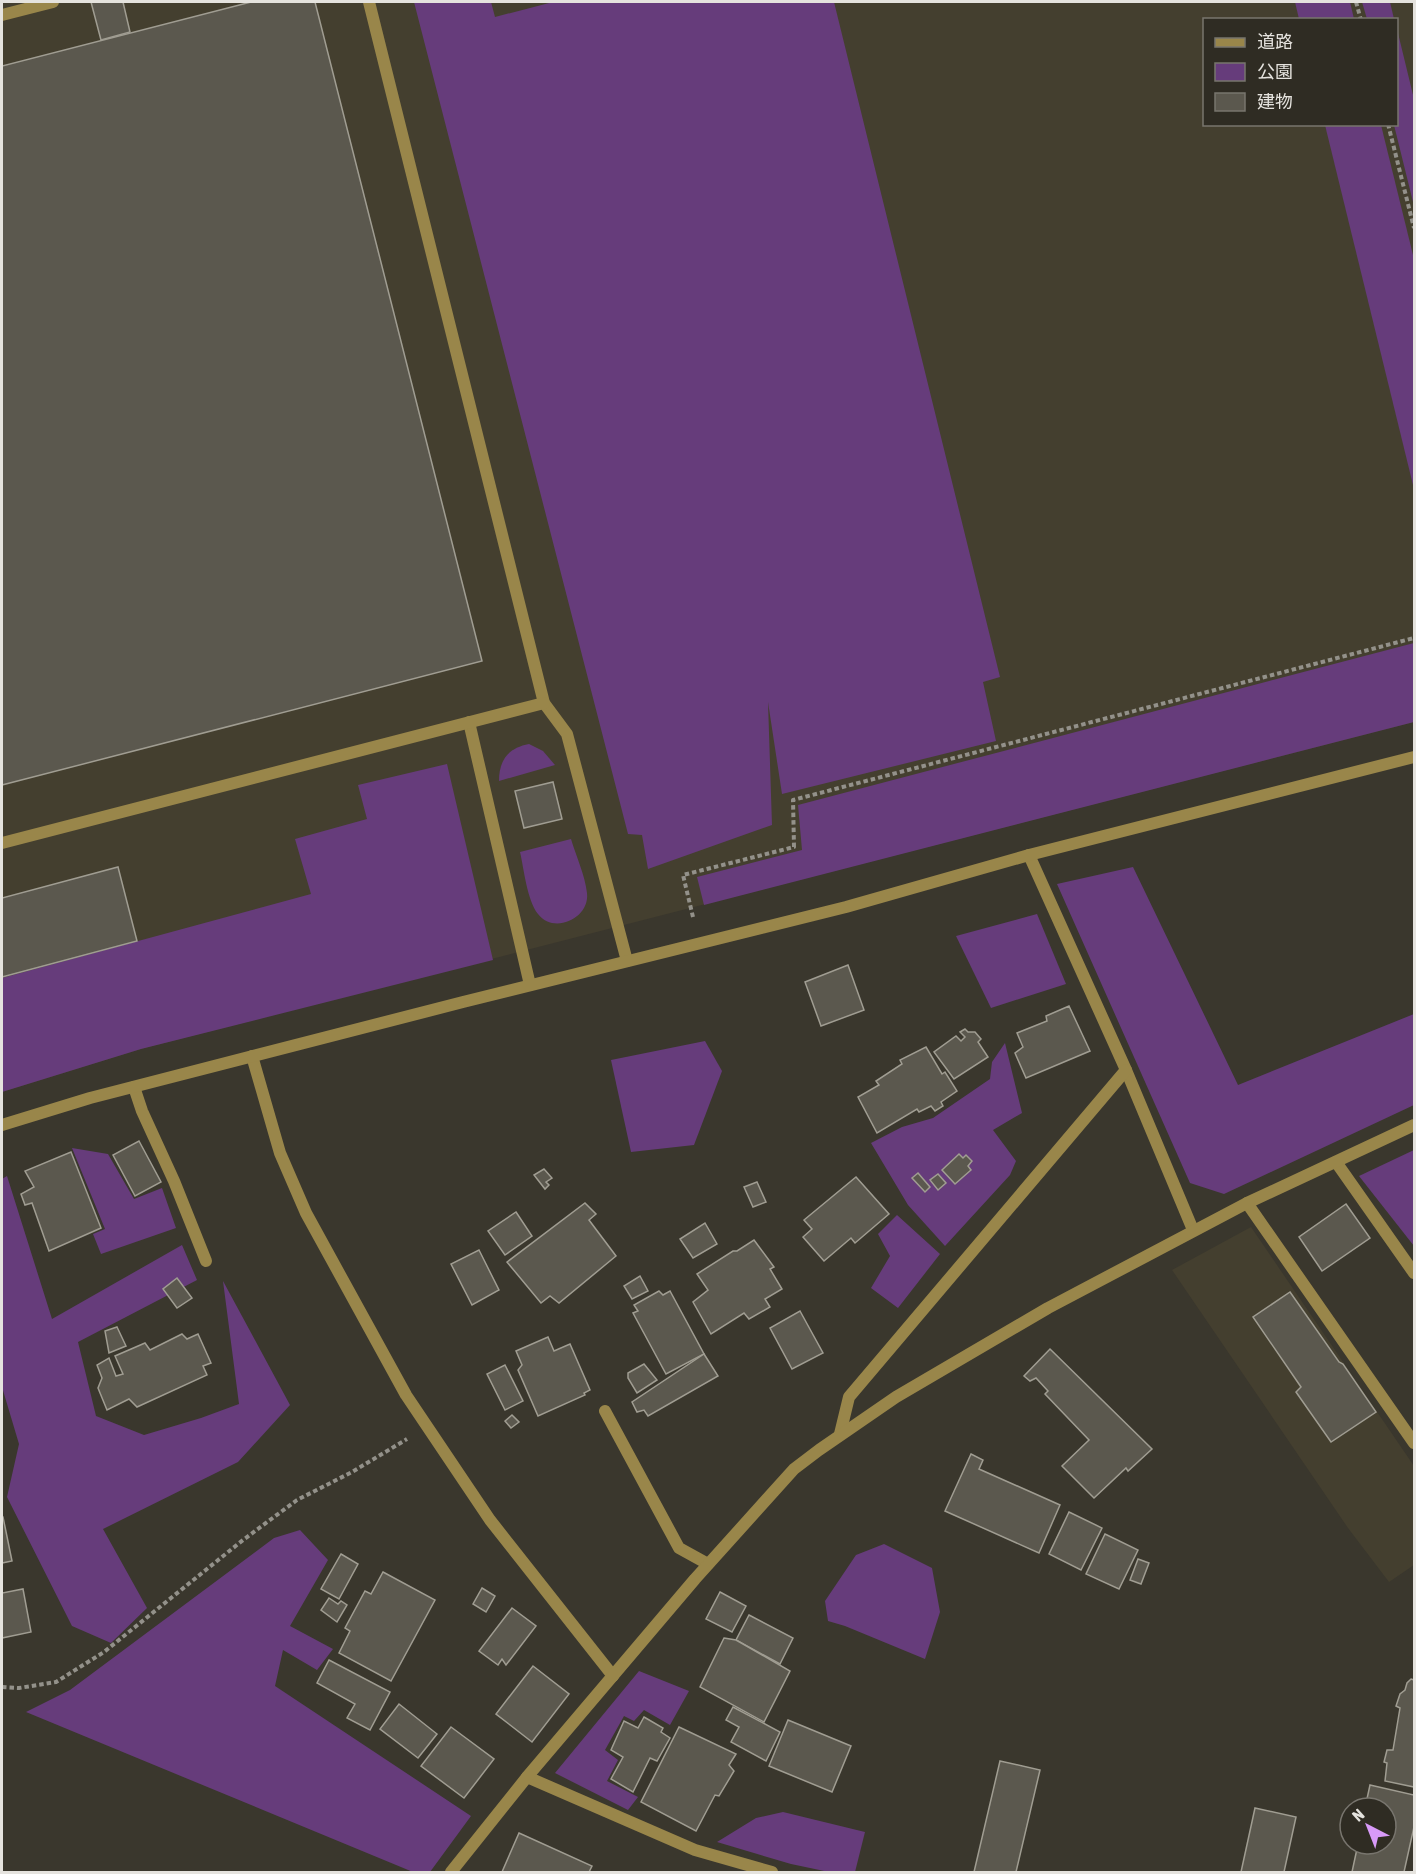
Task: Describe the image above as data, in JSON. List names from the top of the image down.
{
  "legend": ["道路", "公園", "建物"],
  "north": "top left"
}
